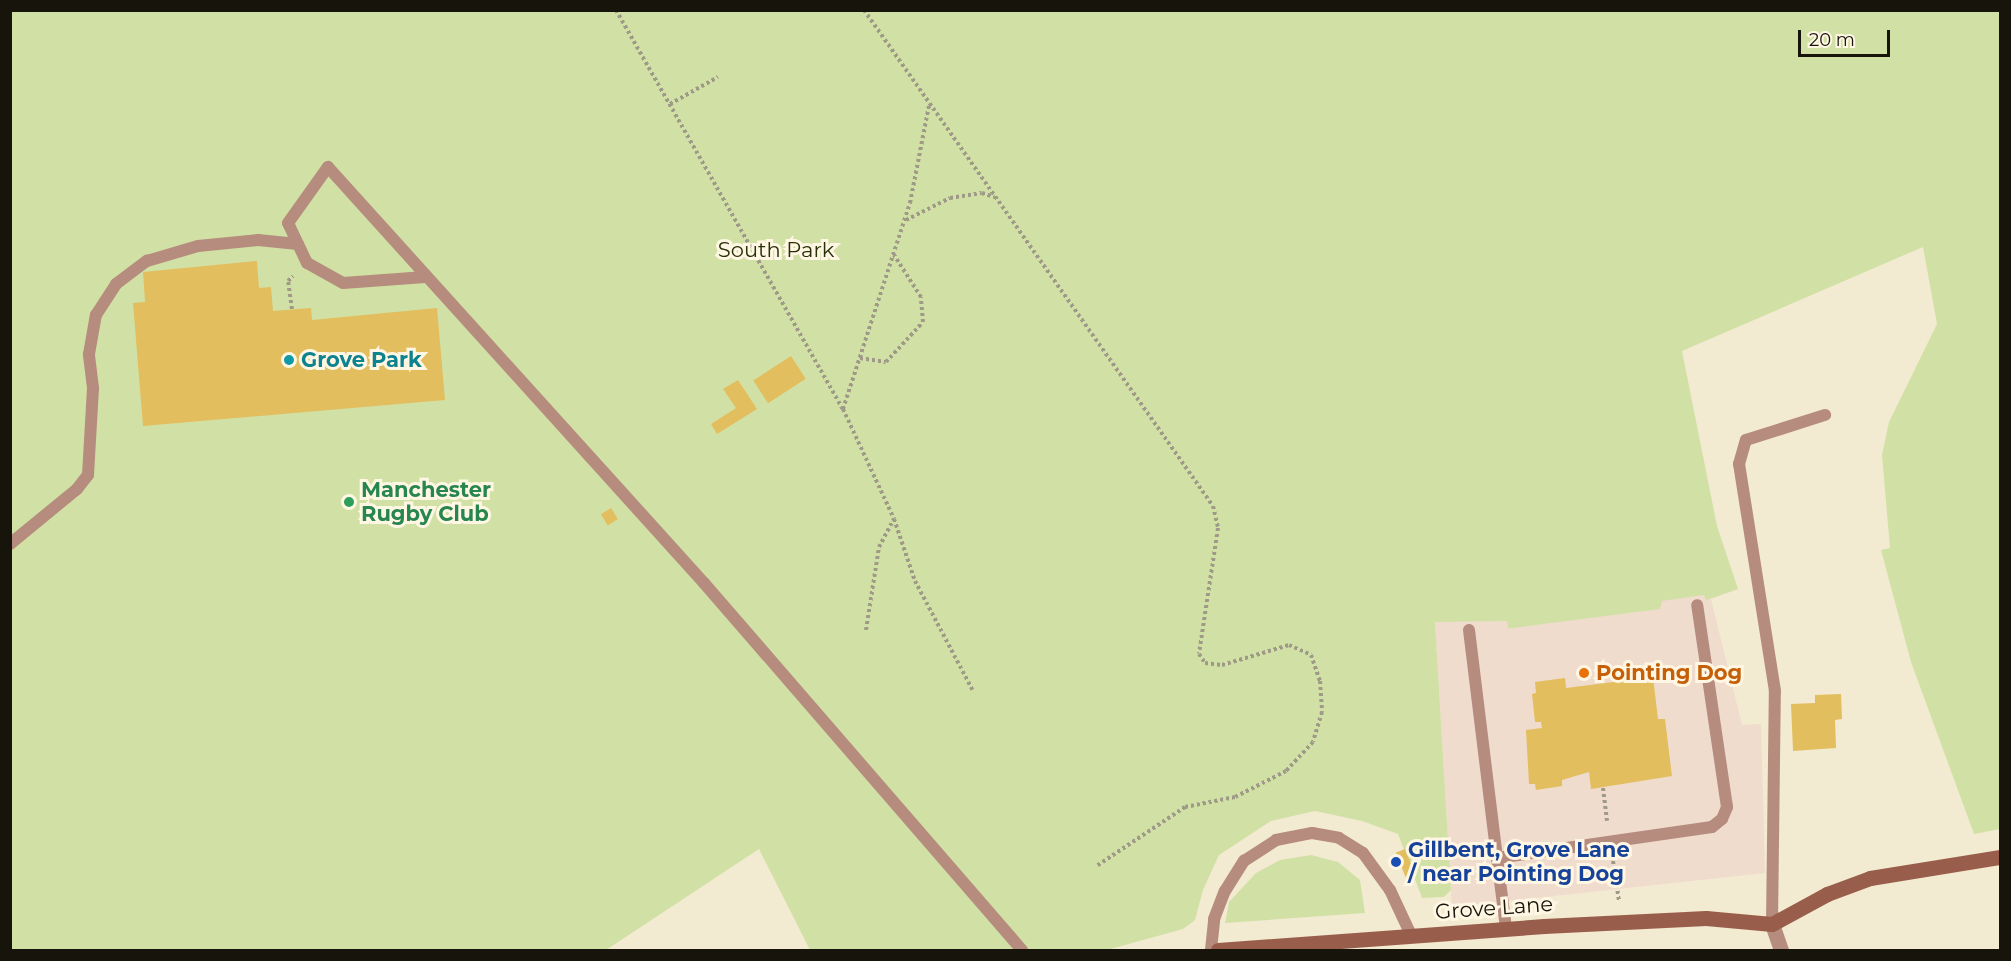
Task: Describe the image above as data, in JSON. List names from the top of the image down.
{
  "streets": {
    "main road": ["Grove Lane"]
  },
  "parks": ["South Park"],
  "places": [
    "Grove Park",
    "Manchester Rugby Club",
    "Pointing Dog",
    "Gillbent, Grove Lane / near Pointing Dog"
  ],
  "scale_bar": "20 m"
}
